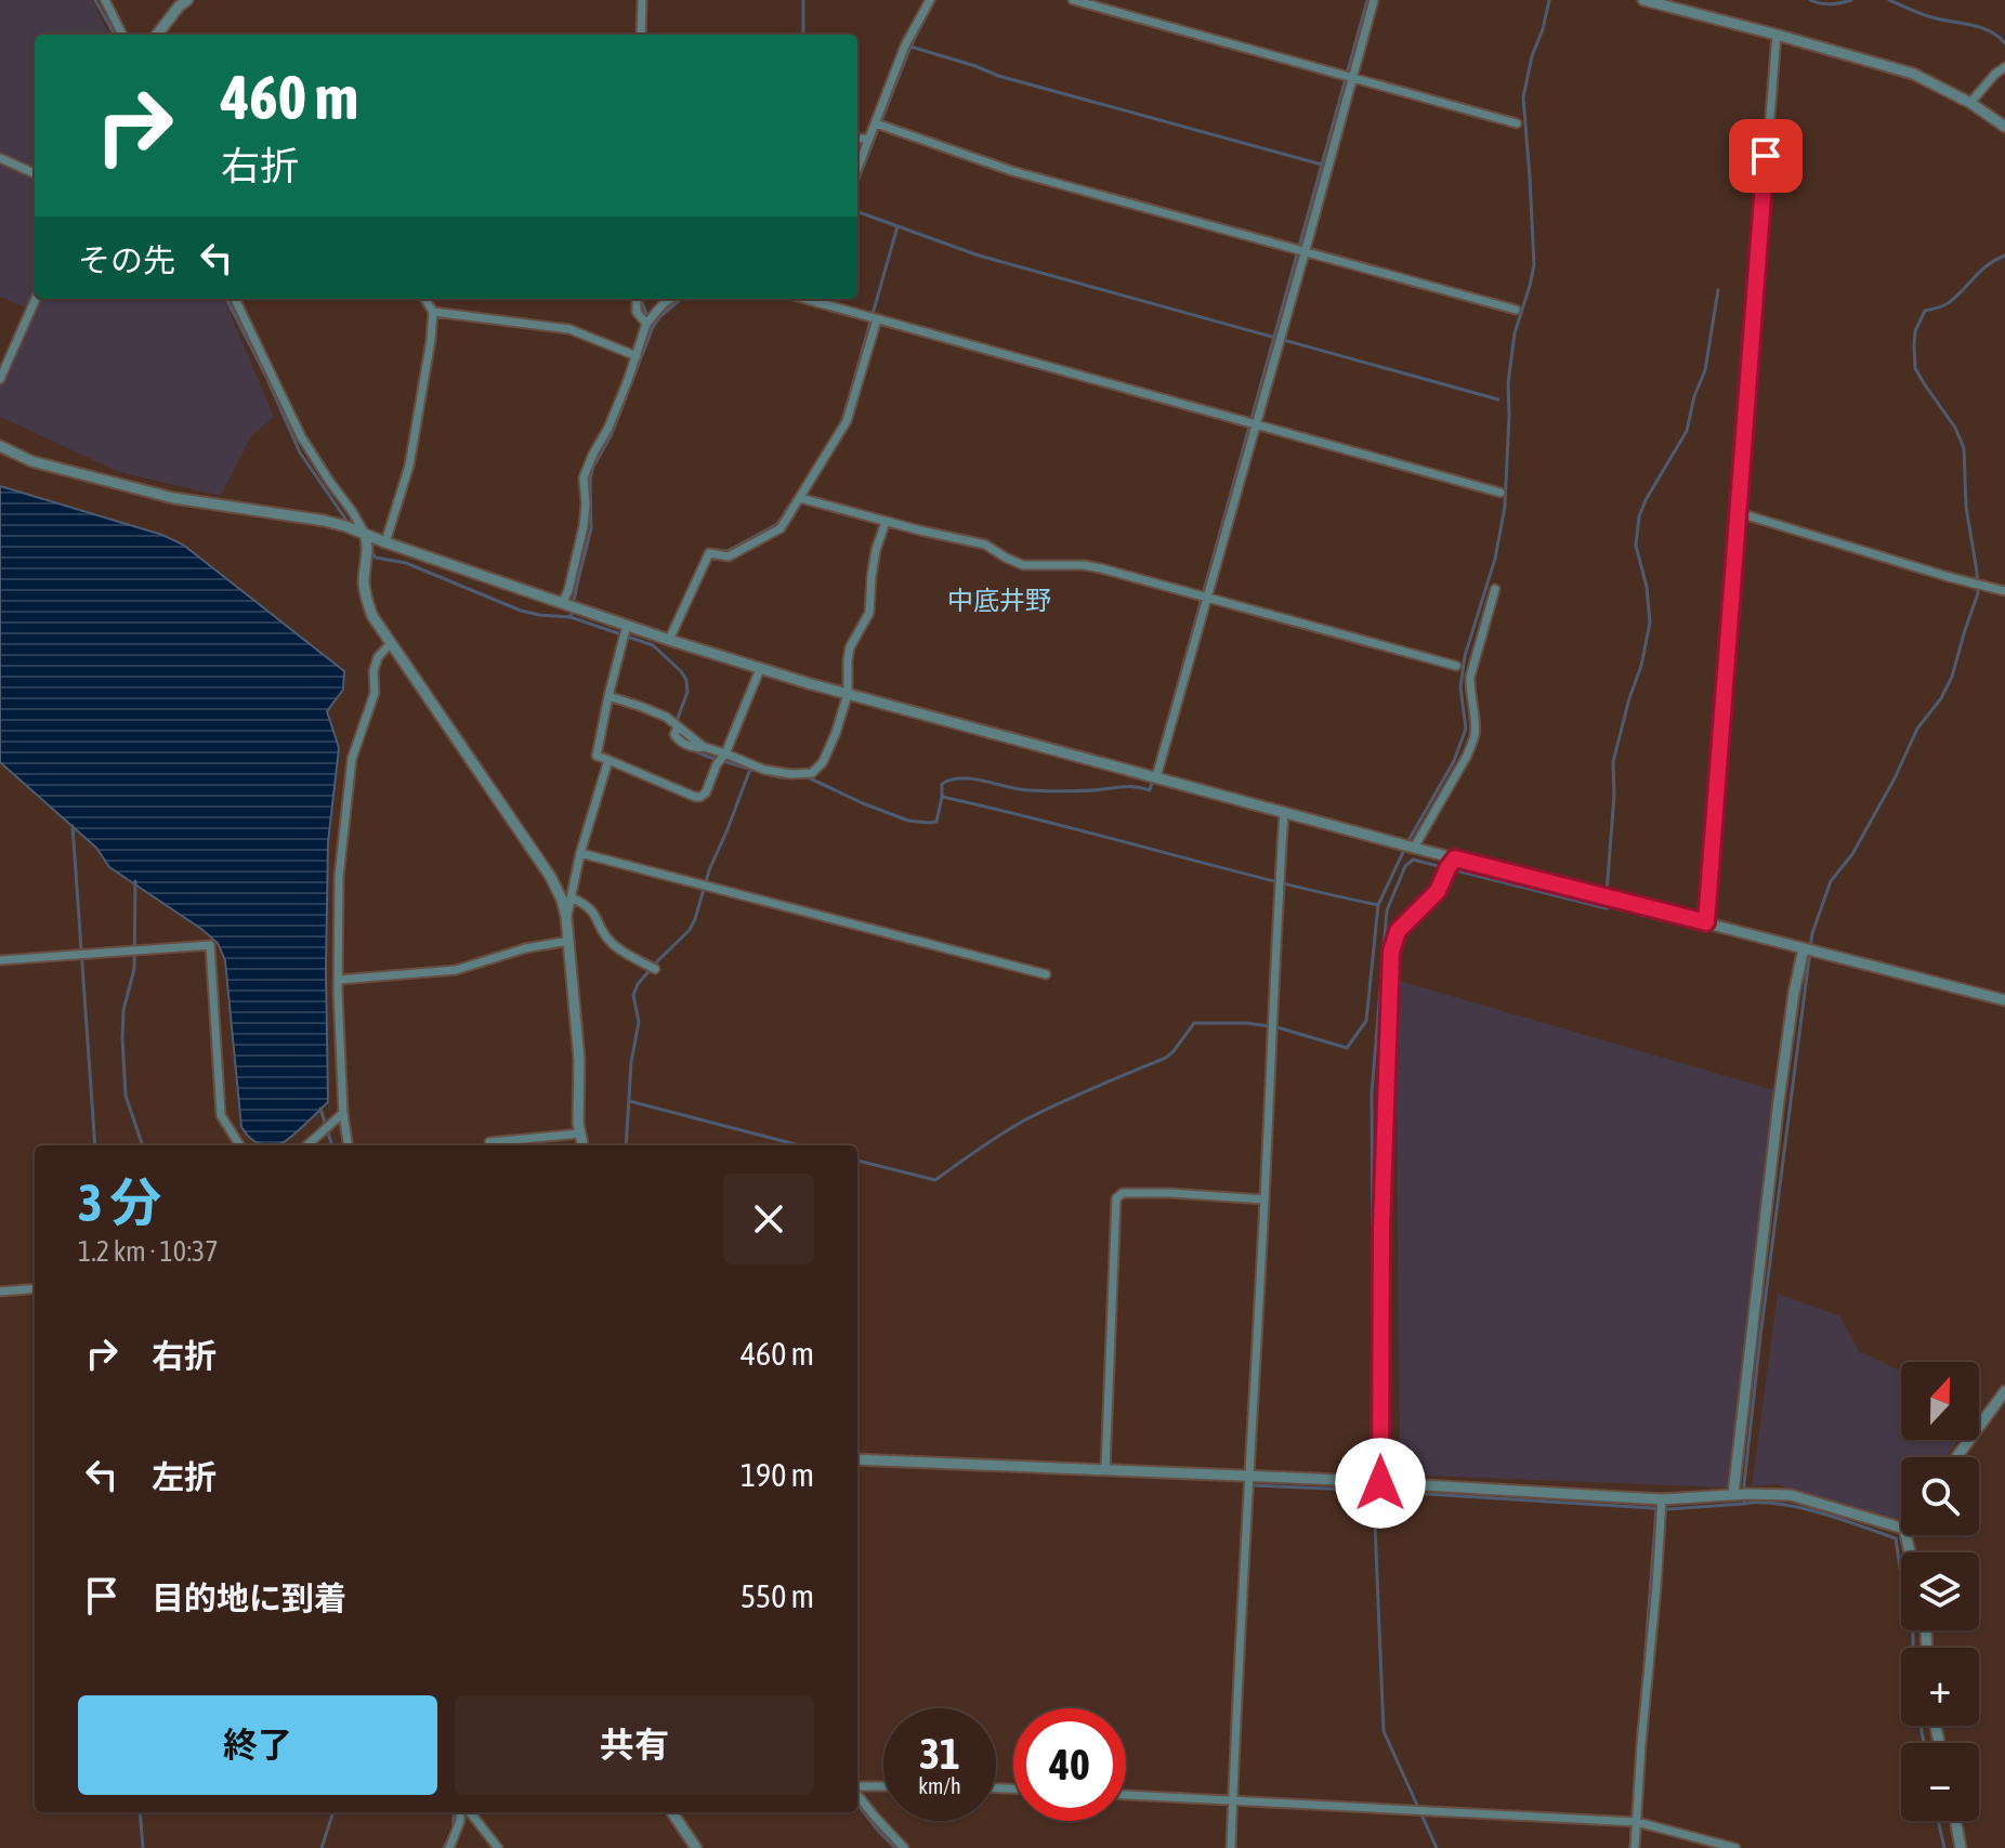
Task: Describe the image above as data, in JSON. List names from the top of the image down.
{
  "districts": ["中底井野"],
  "north": "top",
  "page": {
    "turn": ["460 m", "右折"],
    "then": "その先",
    "heading": ["3 分", "1.2 km · 10:37"],
    "list": [
      {
        "name": "右折",
        "value": "460 m"
      },
      {
        "name": "左折",
        "value": "190 m"
      },
      {
        "name": "目的地に到着",
        "value": "550 m"
      }
    ],
    "map_buttons": ["+", "−"],
    "buttons": ["終了", "共有"],
    "speed": "31 km/h",
    "limit": "40"
  }
}
